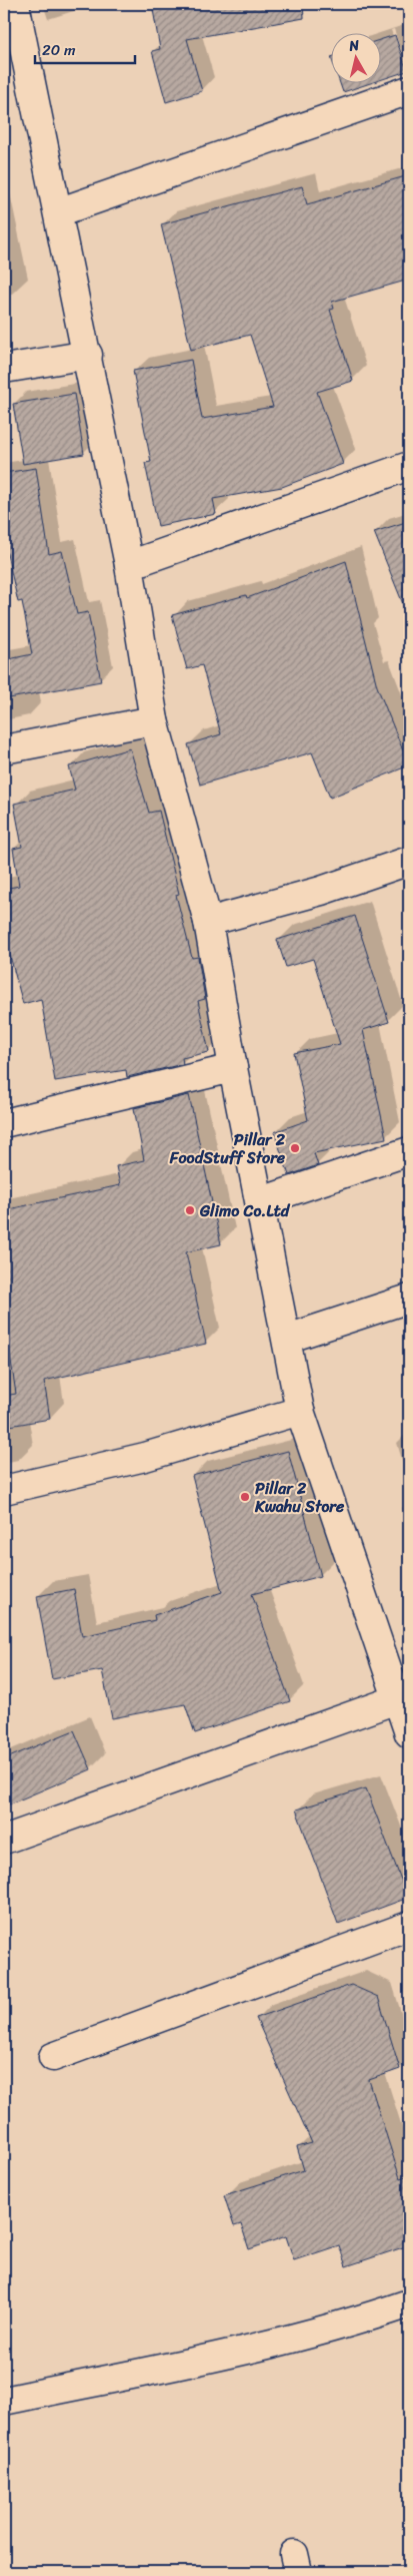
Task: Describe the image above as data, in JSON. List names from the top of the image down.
{
  "places": ["Pillar 2 FoodStuff Store", "Glimo Co.Ltd", "Pillar 2 Kwahu Store"],
  "scale_bar": "20 m",
  "north": "top"
}
